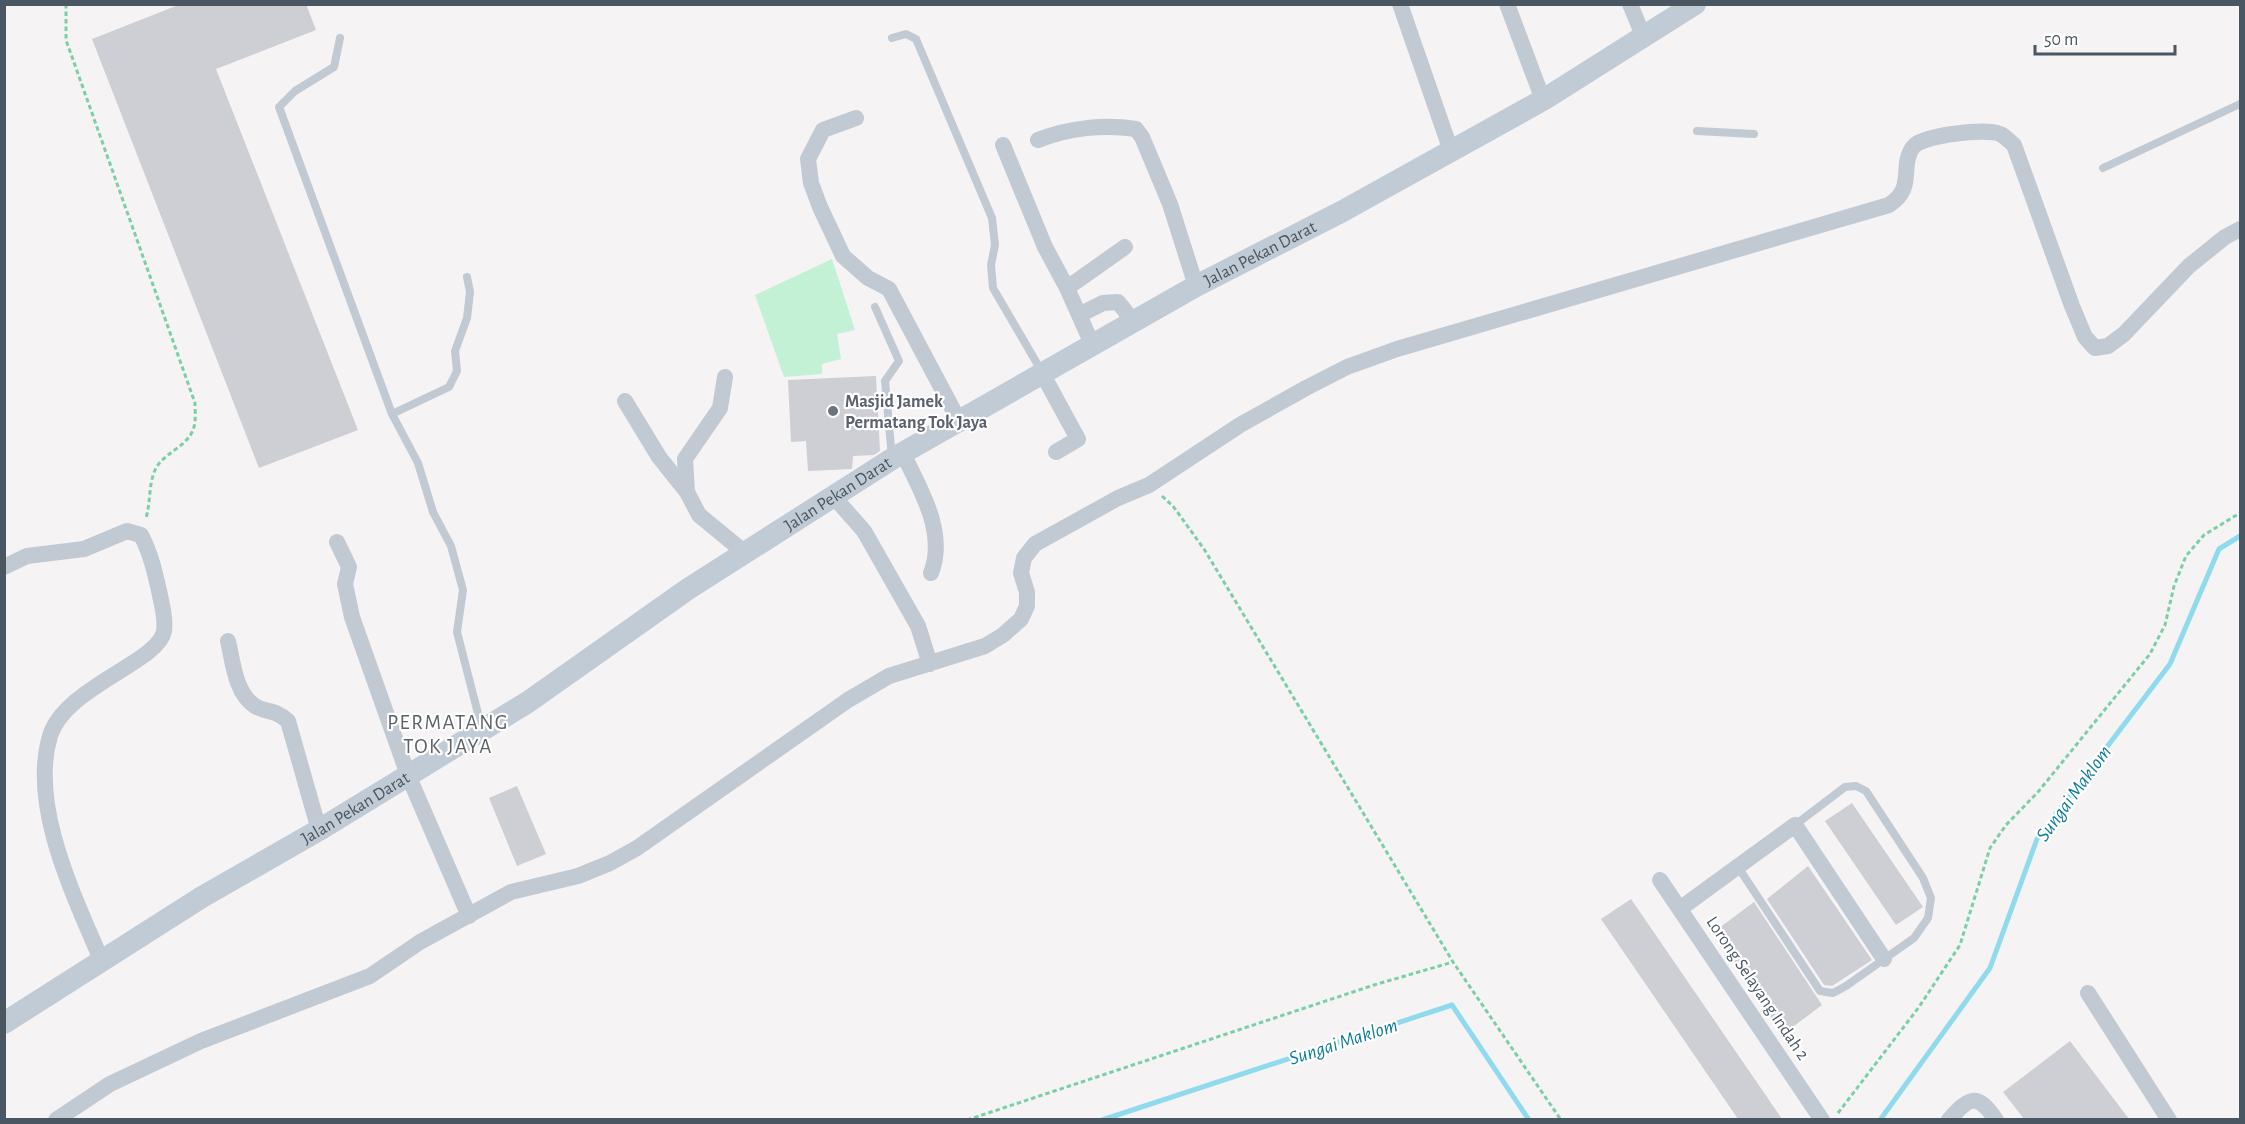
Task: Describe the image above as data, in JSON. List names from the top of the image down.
{
  "streets": {
    "main road": ["Jalan Pekan Darat"],
    "street": ["Lorong Selayang Indah 2"]
  },
  "districts": ["PERMATANG TOK JAYA"],
  "water": ["Sungai Maklom"],
  "places": ["Masjid Jamek Permatang Tok Jaya"],
  "scale_bar": "50 m"
}
